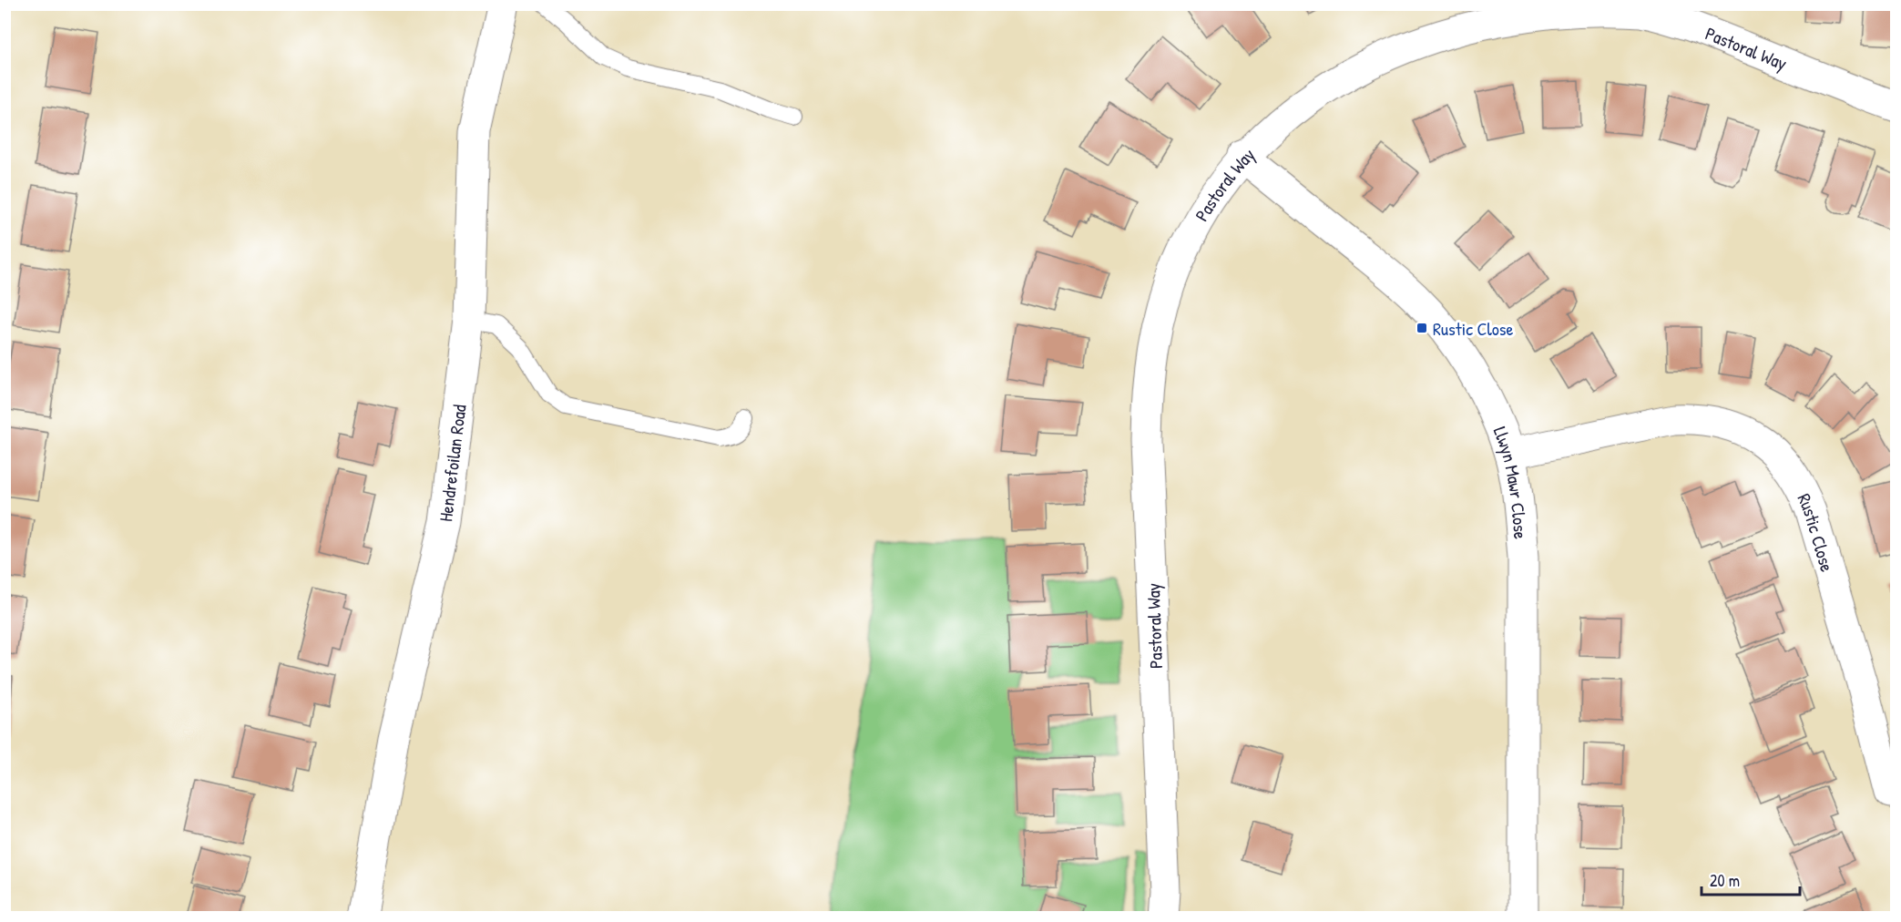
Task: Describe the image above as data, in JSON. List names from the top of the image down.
{
  "streets": {
    "street": [
      "Pastoral Way",
      "Hendrefoilan Road",
      "Llwyn Mawr Close",
      "Rustic Close"
    ]
  },
  "crossings": [
    ["Pastoral Way", "Llwyn Mawr Close"],
    ["Llwyn Mawr Close", "Rustic Close"]
  ],
  "places": {
    "transit": ["Rustic Close"]
  },
  "scale_bar": "20 m"
}
